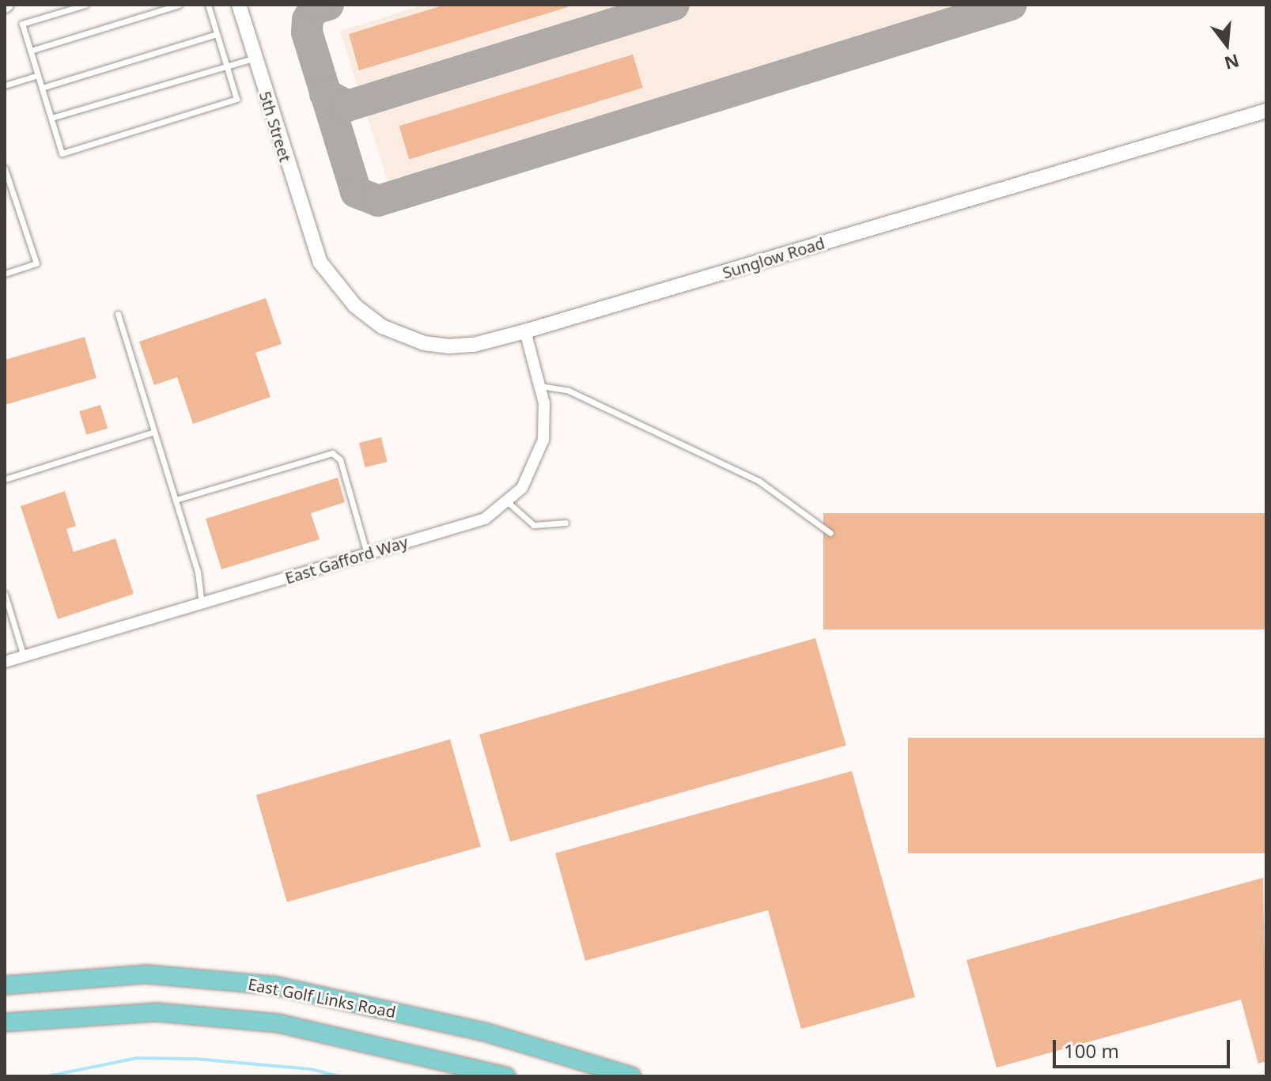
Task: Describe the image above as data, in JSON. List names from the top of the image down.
{
  "streets": {
    "main road": ["East Golf Links Road"],
    "street": ["5th Street", "Sunglow Road", "East Gafford Way"]
  },
  "crossings": [
    ["5th Street", "Sunglow Road"],
    ["Sunglow Road", "East Gafford Way"]
  ],
  "scale_bar": "100 m",
  "north": "bottom"
}
